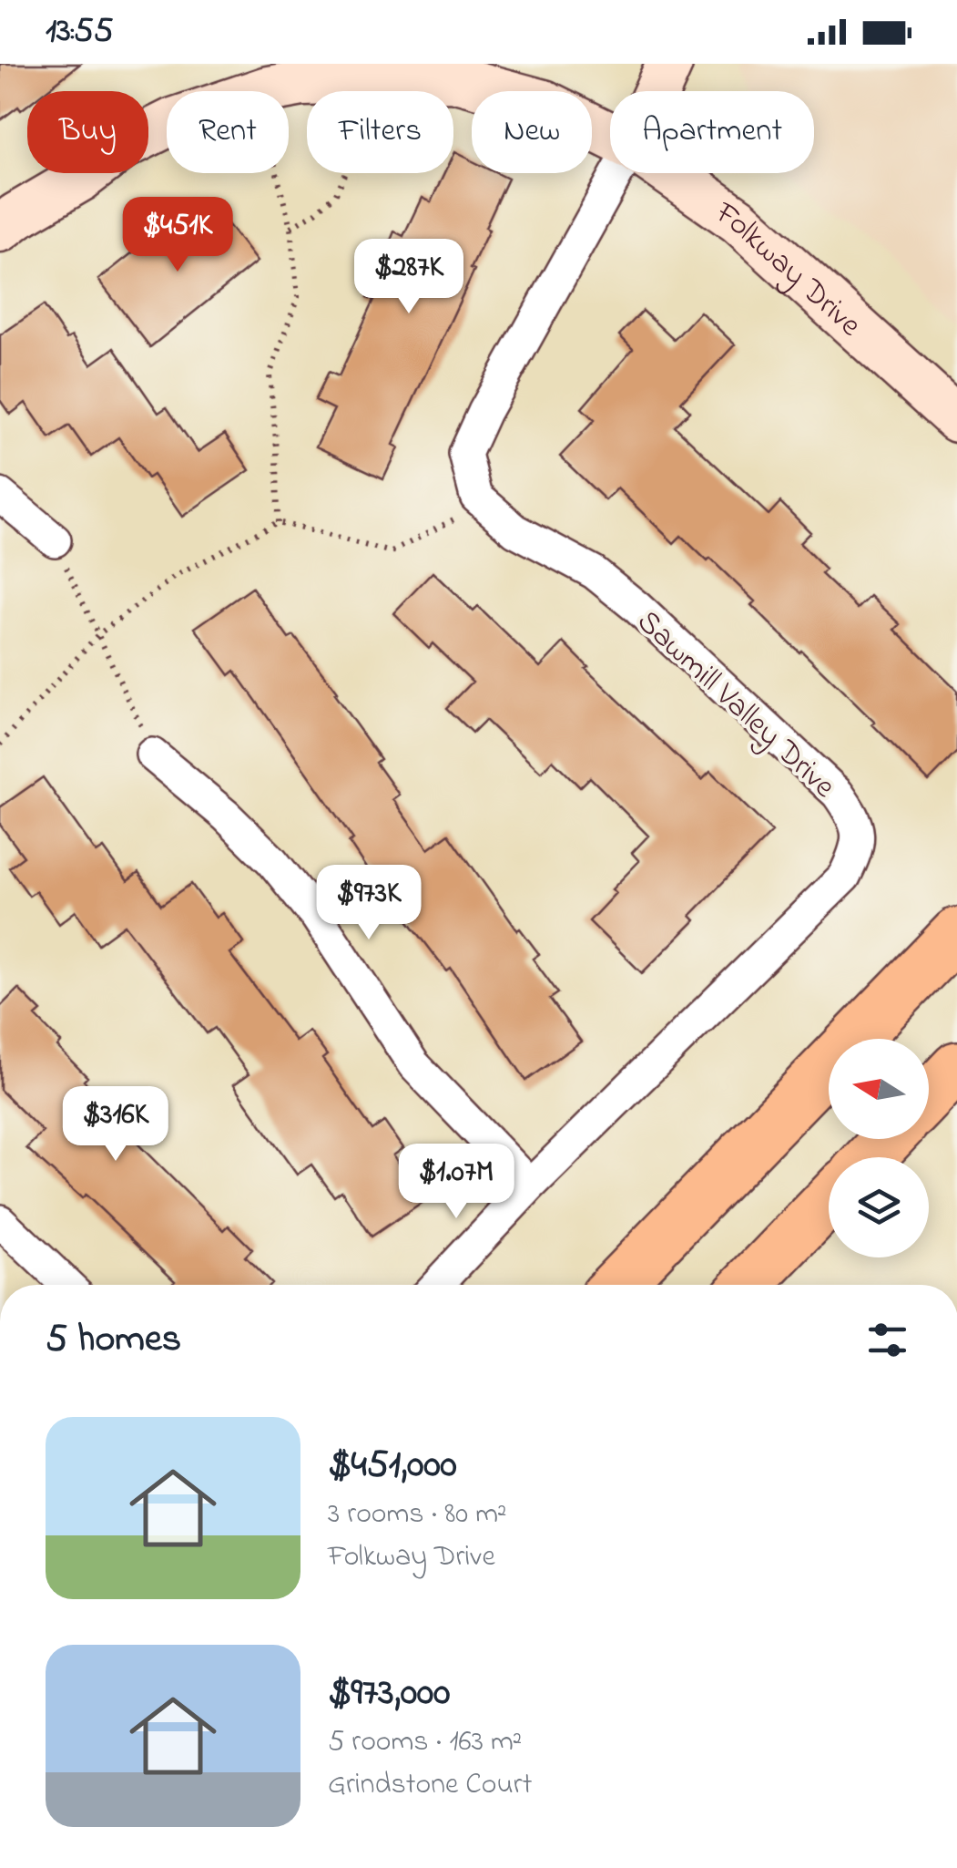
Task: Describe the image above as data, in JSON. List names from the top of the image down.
{
  "streets": {
    "street": ["Folkway Drive", "Sawmill Valley Drive"]
  },
  "north": "left",
  "page": {
    "status": "13:55",
    "chip": [
      "Buy",
      "Rent",
      "Filters",
      "New",
      "Apartment"
    ],
    "price": [
      "$451K",
      "$287K",
      "$973K",
      "$316K",
      "$1.07M"
    ],
    "heading": "5 homes",
    "list": [
      {
        "name": "$451,000",
        "note": "3 rooms · 80 m² · Folkway Drive"
      },
      {
        "name": "$973,000",
        "note": "5 rooms · 163 m² · Grindstone Court"
      }
    ]
  }
}
